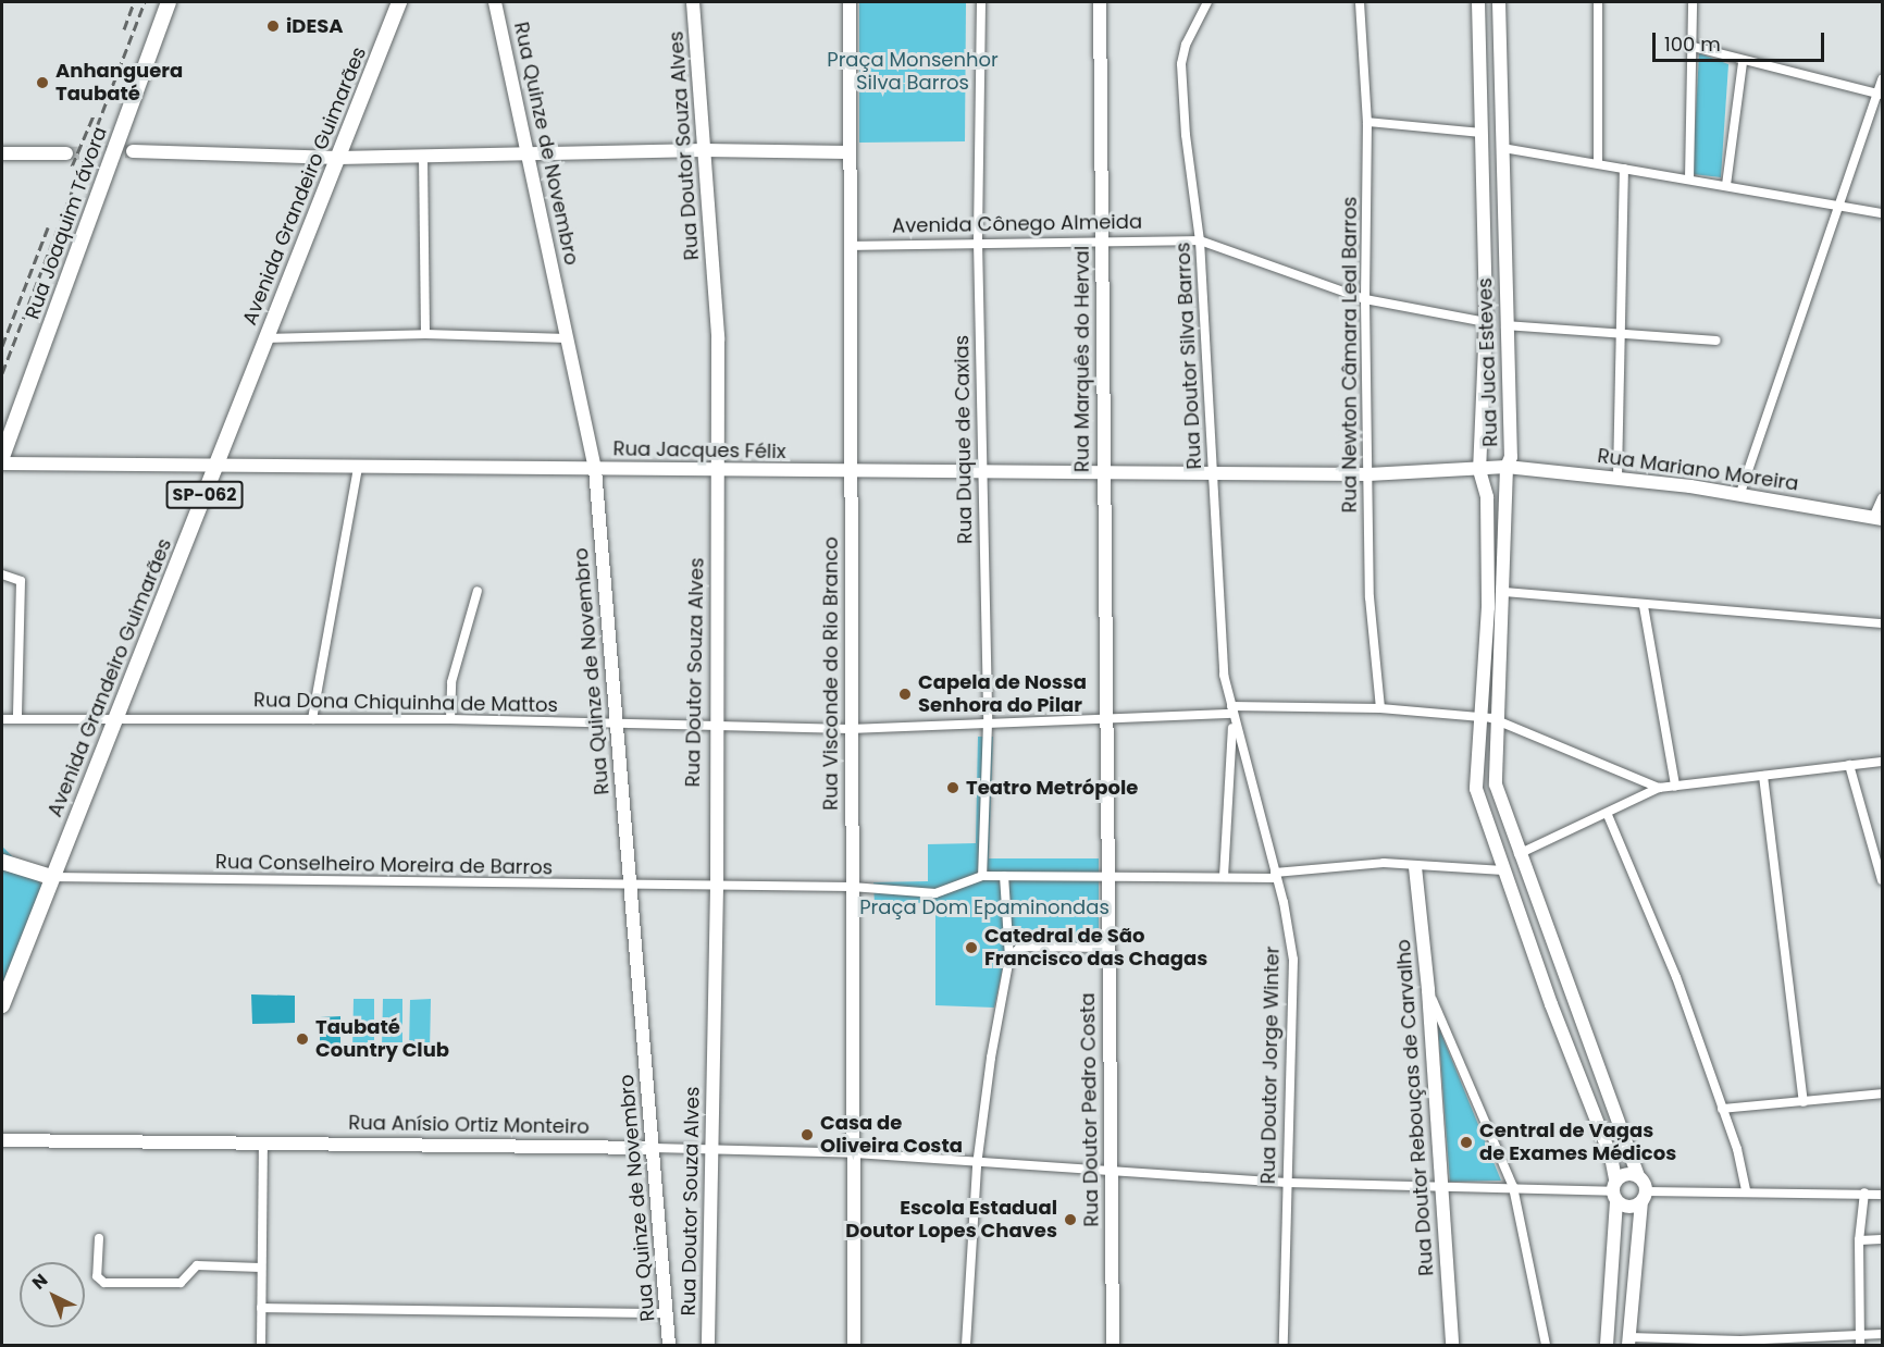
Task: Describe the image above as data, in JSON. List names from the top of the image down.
{
  "streets": {
    "main road": [
      "Rua Quinze de Novembro",
      "Rua Doutor Souza Alves",
      "Avenida Grandeiro Guimarães",
      "Rua Joaquim Távora",
      "Rua Marquês do Herval",
      "Rua Juca Esteves",
      "Rua Jacques Félix",
      "Rua Mariano Moreira",
      "SP-062",
      "Rua Visconde do Rio Branco",
      "Rua Doutor Rebouças de Carvalho",
      "Rua Doutor Pedro Costa",
      "Rua Anísio Ortiz Monteiro"
    ],
    "street": [
      "Avenida Cônego Almeida",
      "Rua Newton Câmara Leal Barros",
      "Rua Doutor Silva Barros",
      "Rua Duque de Caxias",
      "Rua Dona Chiquinha de Mattos",
      "Rua Conselheiro Moreira de Barros",
      "Rua Doutor Jorge Winter"
    ]
  },
  "crossings": [
    ["Rua Quinze de Novembro", "Rua Jacques Félix"],
    ["Rua Quinze de Novembro", "Rua Dona Chiquinha de Mattos"],
    ["Rua Quinze de Novembro", "Rua Conselheiro Moreira de Barros"],
    ["Rua Quinze de Novembro", "Rua Anísio Ortiz Monteiro"],
    ["Rua Doutor Souza Alves", "Rua Jacques Félix"],
    ["Rua Doutor Souza Alves", "Rua Dona Chiquinha de Mattos"],
    ["Rua Doutor Souza Alves", "Rua Conselheiro Moreira de Barros"],
    ["Rua Doutor Souza Alves", "Rua Anísio Ortiz Monteiro"],
    ["Avenida Grandeiro Guimarães", "Rua Jacques Félix"],
    ["Avenida Grandeiro Guimarães", "Rua Dona Chiquinha de Mattos"],
    ["Avenida Grandeiro Guimarães", "Rua Conselheiro Moreira de Barros"],
    ["Avenida Cônego Almeida", "Rua Newton Câmara Leal Barros"],
    ["Avenida Cônego Almeida", "Rua Doutor Silva Barros"],
    ["Avenida Cônego Almeida", "Rua Marquês do Herval"],
    ["Avenida Cônego Almeida", "Rua Juca Esteves"],
    ["Avenida Cônego Almeida", "Rua Duque de Caxias"],
    ["Avenida Cônego Almeida", "Rua Visconde do Rio Branco"],
    ["Rua Newton Câmara Leal Barros", "Rua Dona Chiquinha de Mattos"],
    ["Rua Doutor Silva Barros", "Rua Jacques Félix"],
    ["Rua Doutor Silva Barros", "Rua Dona Chiquinha de Mattos"],
    ["Rua Doutor Silva Barros", "Rua Doutor Jorge Winter"],
    ["Rua Marquês do Herval", "Rua Jacques Félix"],
    ["Rua Marquês do Herval", "Rua Dona Chiquinha de Mattos"],
    ["Rua Marquês do Herval", "Rua Doutor Pedro Costa"],
    ["Rua Juca Esteves", "Rua Mariano Moreira"],
    ["Rua Juca Esteves", "Rua Dona Chiquinha de Mattos"],
    ["Rua Juca Esteves", "Rua Anísio Ortiz Monteiro"],
    ["Rua Duque de Caxias", "Rua Jacques Félix"],
    ["Rua Duque de Caxias", "Rua Dona Chiquinha de Mattos"],
    ["Rua Duque de Caxias", "Rua Conselheiro Moreira de Barros"],
    ["Rua Jacques Félix", "Rua Visconde do Rio Branco"],
    ["Rua Visconde do Rio Branco", "Rua Dona Chiquinha de Mattos"],
    ["Rua Visconde do Rio Branco", "Rua Conselheiro Moreira de Barros"],
    ["Rua Visconde do Rio Branco", "Rua Anísio Ortiz Monteiro"],
    ["Rua Dona Chiquinha de Mattos", "Rua Doutor Jorge Winter"],
    ["Rua Dona Chiquinha de Mattos", "Rua Doutor Pedro Costa"],
    ["Rua Doutor Jorge Winter", "Rua Anísio Ortiz Monteiro"],
    ["Rua Doutor Rebouças de Carvalho", "Rua Anísio Ortiz Monteiro"],
    ["Rua Doutor Pedro Costa", "Rua Anísio Ortiz Monteiro"]
  ],
  "parks": ["Praça Monsenhor Silva Barros", "Praça Dom Epaminondas"],
  "places": [
    "iDESA",
    "Anhanguera Taubaté",
    "Capela de Nossa Senhora do Pilar",
    "Teatro Metrópole",
    "Catedral de São Francisco das Chagas",
    "Taubaté Country Club",
    "Casa de Oliveira Costa",
    "Central de Vagas de Exames Médicos",
    "Escola Estadual Doutor Lopes Chaves"
  ],
  "scale_bar": "100 m",
  "north": "top left"
}
